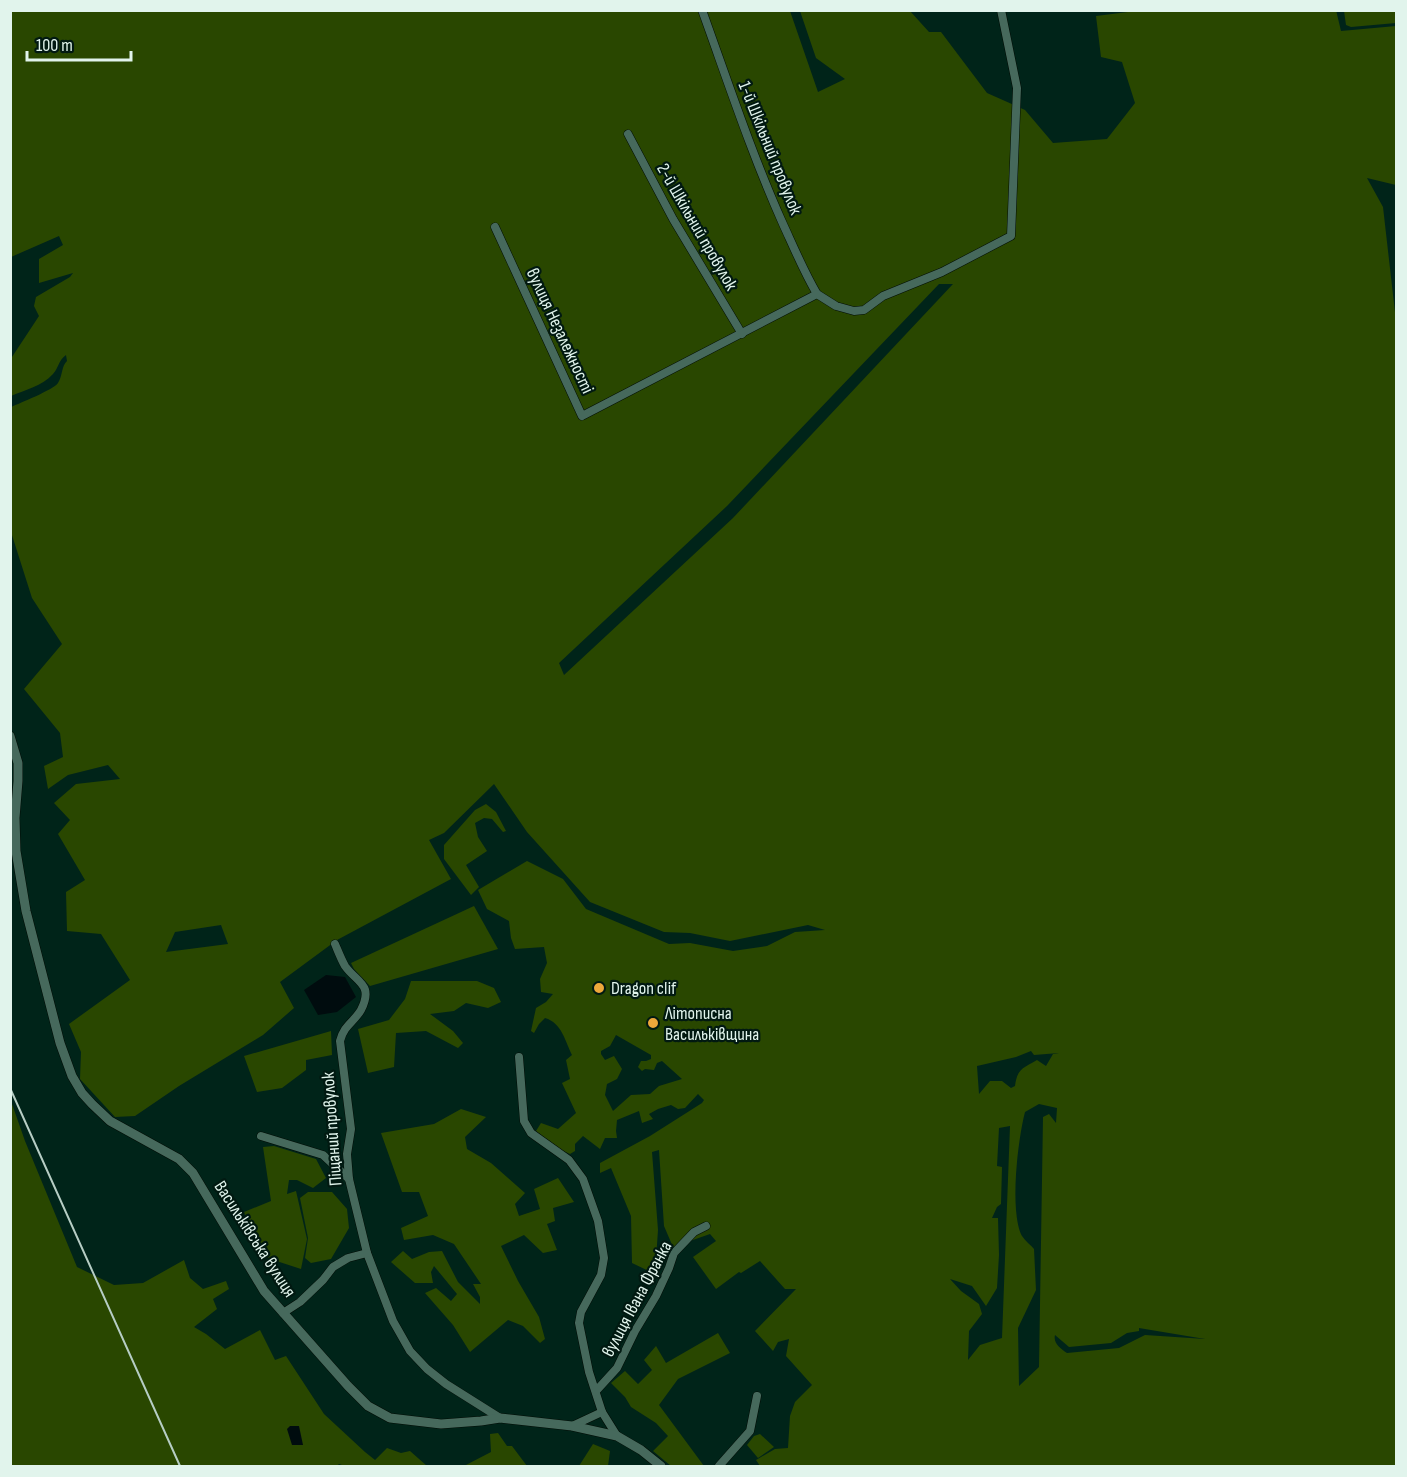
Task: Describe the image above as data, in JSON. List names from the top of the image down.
{
  "streets": {
    "street": [
      "1-й Шкільний провулок",
      "2-й Шкільний провулок",
      "вулиця Незалежності",
      "Піщаний провулок",
      "Васильківська вулиця",
      "вулиця Івана Франка"
    ]
  },
  "crossings": [
    ["2-й Шкільний провулок", "вулиця Незалежності"],
    ["Піщаний провулок", "Васильківська вулиця"],
    ["Васильківська вулиця", "вулиця Івана Франка"]
  ],
  "places": ["Dragon clif", "Літописна Васильківщина"],
  "scale_bar": "100 m"
}
